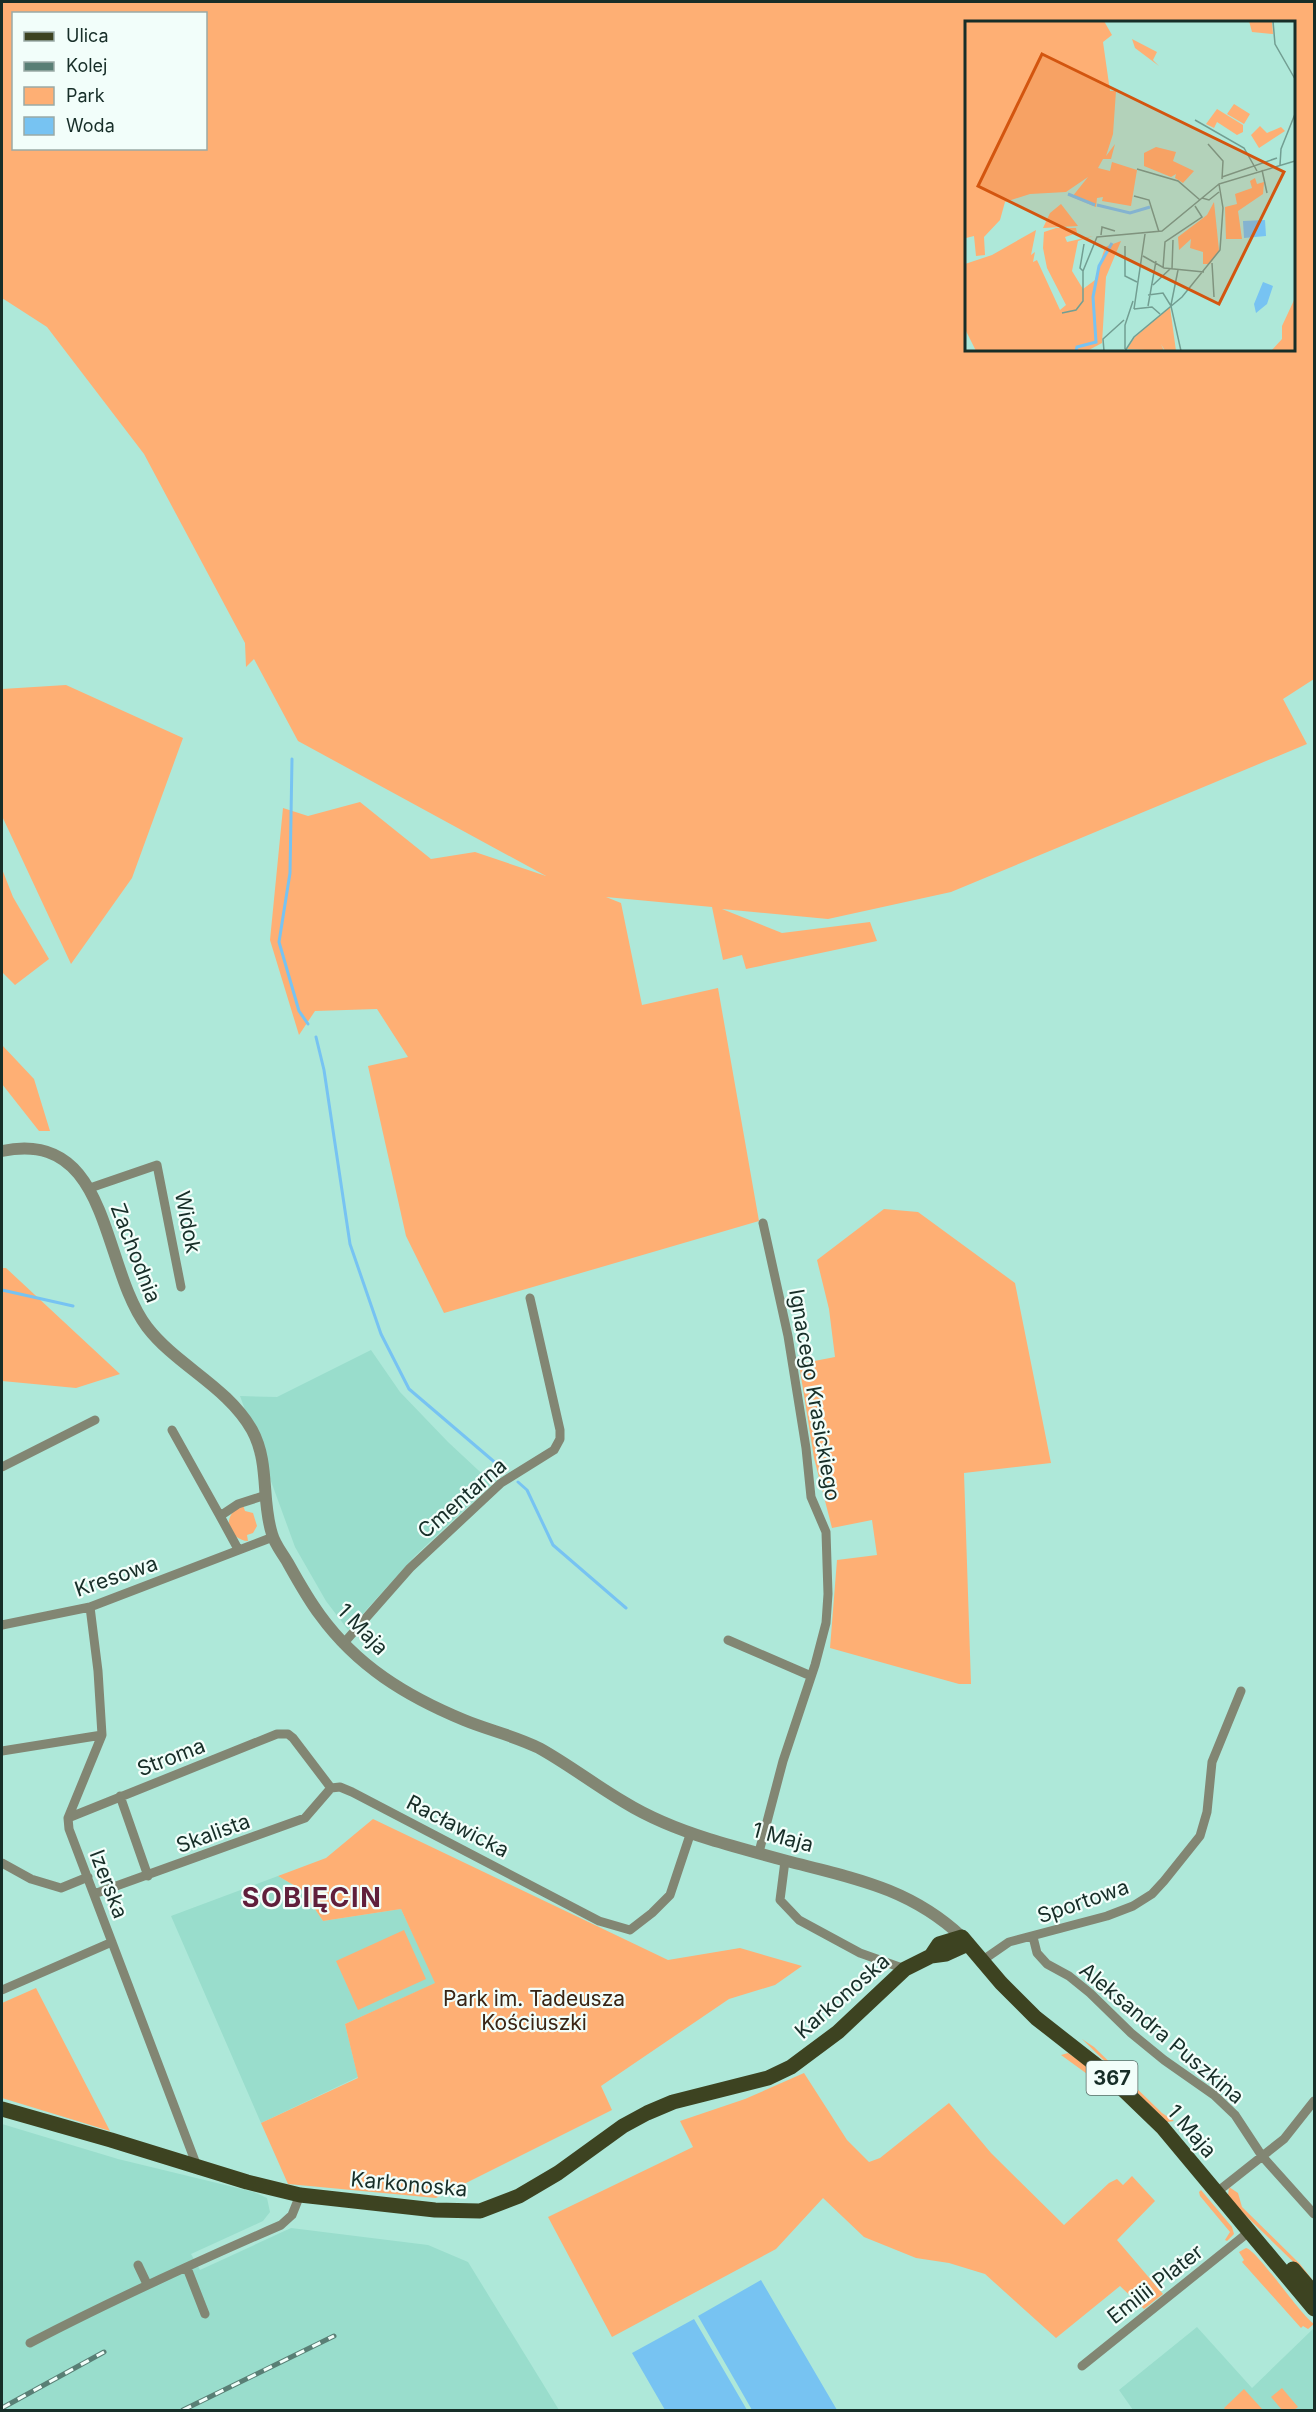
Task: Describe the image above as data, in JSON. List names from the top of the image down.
{
  "streets": {
    "main road": ["1 Maja", "Karkonoska", "367"],
    "street": [
      "Widok",
      "Zachodnia",
      "Ignacego Krasickiego",
      "Cmentarna",
      "Kresowa",
      "Stroma",
      "Racławicka",
      "Skalista",
      "Izerska",
      "Sportowa",
      "Aleksandra Puszkina",
      "Emilii Plater"
    ]
  },
  "crossings": [
    ["Widok", "Zachodnia"],
    ["Zachodnia", "367"],
    ["Ignacego Krasickiego", "1 Maja"],
    ["Cmentarna", "1 Maja"],
    ["Kresowa", "1 Maja"],
    ["Kresowa", "367"],
    ["1 Maja", "Racławicka"],
    ["1 Maja", "Sportowa"],
    ["1 Maja", "Karkonoska"],
    ["1 Maja", "367"],
    ["1 Maja", "Emilii Plater"],
    ["Stroma", "Racławicka"],
    ["Stroma", "Skalista"],
    ["Stroma", "Izerska"],
    ["Racławicka", "Skalista"],
    ["Skalista", "Izerska"],
    ["Izerska", "Karkonoska"],
    ["Sportowa", "Aleksandra Puszkina"]
  ],
  "districts": ["SOBIĘCIN"],
  "parks": ["Park im. Tadeusza Kościuszki"],
  "legend": [
    "Ulica",
    "Kolej",
    "Park",
    "Woda"
  ]
}
